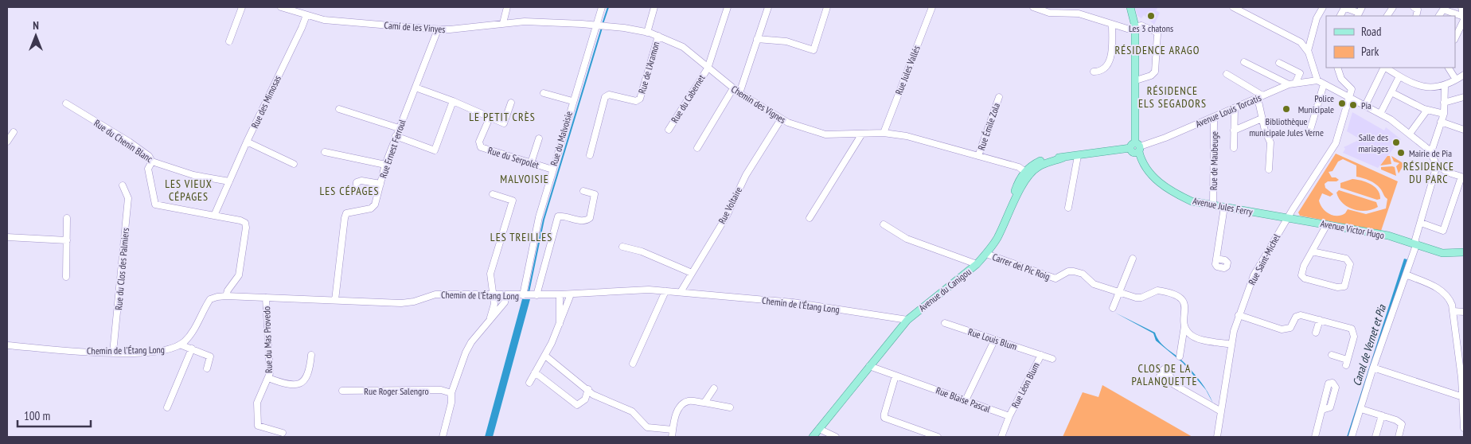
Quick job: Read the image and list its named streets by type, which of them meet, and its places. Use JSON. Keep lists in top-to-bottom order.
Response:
{
  "streets": {
    "main road": ["Avenue Jules Ferry", "Avenue Victor Hugo", "Avenue du Canigou"],
    "street": [
      "Camí de les Vinyes",
      "Rue de l'Aramon",
      "Rue Jules Vallés",
      "Rue du Cabernet",
      "Rue des Mimosas",
      "Chemin des Vignes",
      "Avenue Louis Torcatis",
      "Rue Émile Zola",
      "Rue du Malvoisie",
      "Rue du Chenin Blanc",
      "Rue Ernest Ferroul",
      "Rue du Serpolet",
      "Rue de Maubeuge",
      "Rue Voltaire",
      "Rue Saint-Michel",
      "Carrer del Pic Roig",
      "Rue du Clos des Palmiers",
      "Chemin de l'Étang Long",
      "Rue Louis Blum",
      "Rue du Mas Provedo",
      "Rue Léon Blum",
      "Rue Roger Salengro",
      "Rue Blaise Pascal"
    ]
  },
  "crossings": [
    ["Camí de les Vinyes", "Rue des Mimosas"],
    ["Camí de les Vinyes", "Chemin des Vignes"],
    ["Camí de les Vinyes", "Rue du Malvoisie"],
    ["Camí de les Vinyes", "Rue Ernest Ferroul"],
    ["Rue de l'Aramon", "Chemin des Vignes"],
    ["Rue Jules Vallés", "Chemin des Vignes"],
    ["Rue du Cabernet", "Chemin des Vignes"],
    ["Rue des Mimosas", "Rue du Chenin Blanc"],
    ["Chemin des Vignes", "Rue Émile Zola"],
    ["Chemin des Vignes", "Rue du Malvoisie"],
    ["Chemin des Vignes", "Rue Voltaire"],
    ["Chemin des Vignes", "Avenue du Canigou"],
    ["Avenue Louis Torcatis", "Rue de Maubeuge"],
    ["Avenue Louis Torcatis", "Avenue Jules Ferry"],
    ["Rue du Malvoisie", "Rue du Serpolet"],
    ["Rue du Malvoisie", "Chemin de l'Étang Long"],
    ["Rue Ernest Ferroul", "Chemin de l'Étang Long"],
    ["Rue de Maubeuge", "Avenue Jules Ferry"],
    ["Rue Voltaire", "Chemin de l'Étang Long"],
    ["Avenue Jules Ferry", "Avenue Victor Hugo"],
    ["Avenue Jules Ferry", "Rue Saint-Michel"],
    ["Avenue Victor Hugo", "Rue Saint-Michel"],
    ["Carrer del Pic Roig", "Avenue du Canigou"],
    ["Rue du Clos des Palmiers", "Chemin de l'Étang Long"],
    ["Avenue du Canigou", "Chemin de l'Étang Long"],
    ["Avenue du Canigou", "Rue Blaise Pascal"],
    ["Chemin de l'Étang Long", "Rue du Mas Provedo"],
    ["Rue Louis Blum", "Rue Léon Blum"],
    ["Rue Léon Blum", "Rue Blaise Pascal"]
  ],
  "districts": [
    "RÉSIDENCE ARAGO",
    "RÉSIDENCE ELS SEGADORS",
    "LE PETIT CRÈS",
    "RÉSIDENCE DU PARC",
    "MALVOISIE",
    "LES VIEUX CÉPAGES",
    "LES CÉPAGES",
    "LES TREILLES",
    "CLOS DE LA PALANQUETTE"
  ],
  "water": ["Canal de Vernet et Pia"],
  "places": [
    "Les 3 chatons",
    "Police Municipale",
    "Pia",
    "Bibliothèque municipale Jules Verne",
    "Salle des mariages",
    "Mairie de Pia"
  ],
  "legend": ["Road", "Park"],
  "scale_bar": "100 m",
  "north": "top"
}
